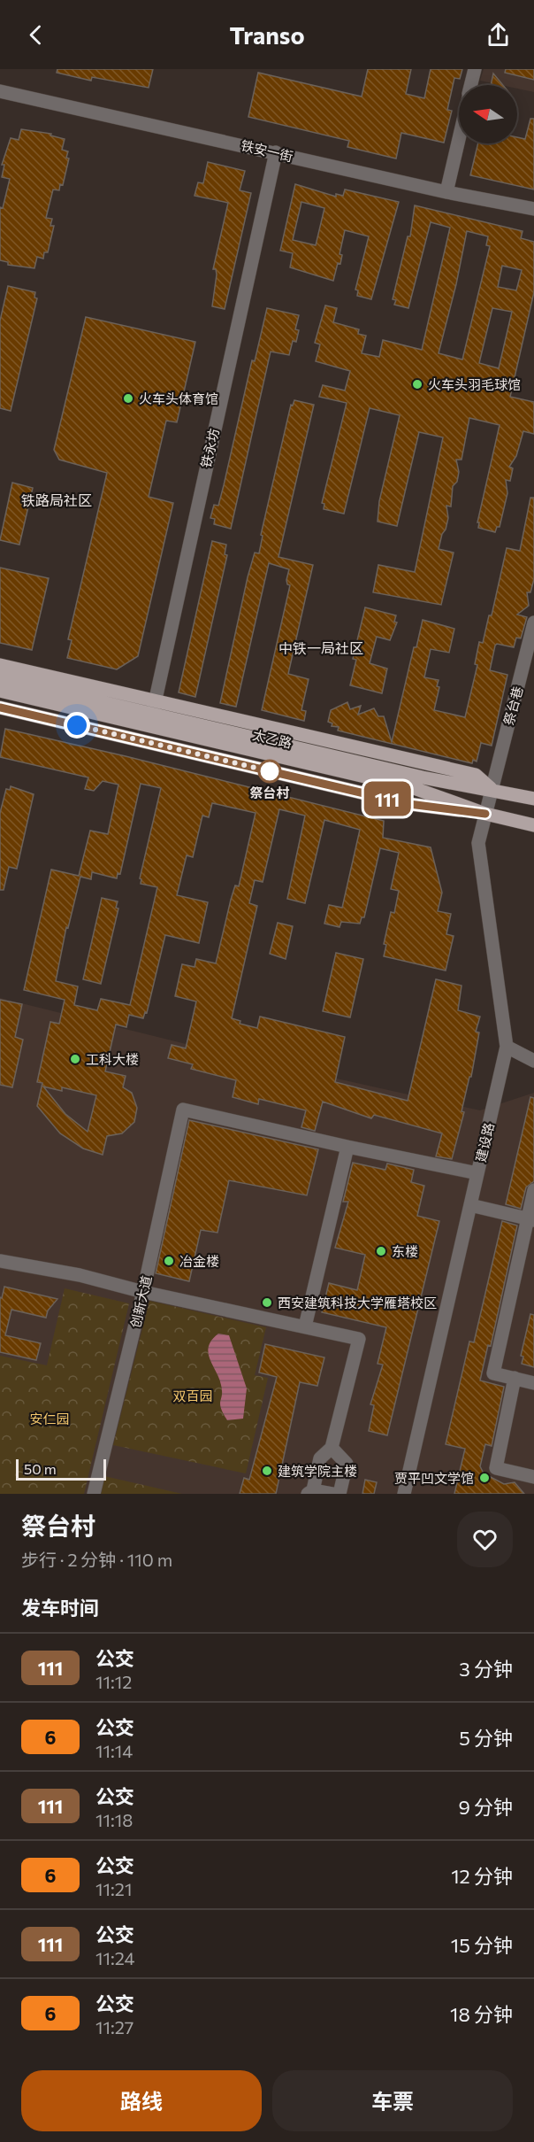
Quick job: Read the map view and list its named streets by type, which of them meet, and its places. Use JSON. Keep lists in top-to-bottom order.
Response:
{
  "streets": {
    "main road": ["太乙路"],
    "street": [
      "铁安一街",
      "铁永坊",
      "祭台巷",
      "建设路",
      "创新大道"
    ]
  },
  "crossings": [
    ["铁安一街", "铁永坊"],
    ["铁永坊", "太乙路"],
    ["祭台巷", "太乙路"],
    ["祭台巷", "建设路"],
    ["太乙路", "建设路"]
  ],
  "districts": ["铁路局社区", "中铁一局社区"],
  "parks": ["双百园", "安仁园"],
  "places": [
    "火车头羽毛球馆",
    "火车头体育馆",
    "祭台村",
    "工科大楼",
    "东楼",
    "冶金楼",
    "西安建筑科技大学雁塔校区",
    "建筑学院主楼",
    "贾平凹文学馆"
  ],
  "lines": ["bus line 111"],
  "scale_bar": "50 m",
  "north": "left",
  "page": {
    "header": "Transo",
    "on_map": "111",
    "scale": "50 m",
    "heading": [
      ["祭台村", "步行 · 2 分钟 · 110 m"],
      "发车时间"
    ],
    "list": [
      {
        "mark": "111",
        "name": "公交",
        "note": "11:12",
        "value": "3 分钟"
      },
      {
        "mark": "6",
        "name": "公交",
        "note": "11:14",
        "value": "5 分钟"
      },
      {
        "mark": "111",
        "name": "公交",
        "note": "11:18",
        "value": "9 分钟"
      },
      {
        "mark": "6",
        "name": "公交",
        "note": "11:21",
        "value": "12 分钟"
      },
      {
        "mark": "111",
        "name": "公交",
        "note": "11:24",
        "value": "15 分钟"
      },
      {
        "mark": "6",
        "name": "公交",
        "note": "11:27",
        "value": "18 分钟"
      }
    ],
    "buttons": ["路线", "车票"]
  }
}
